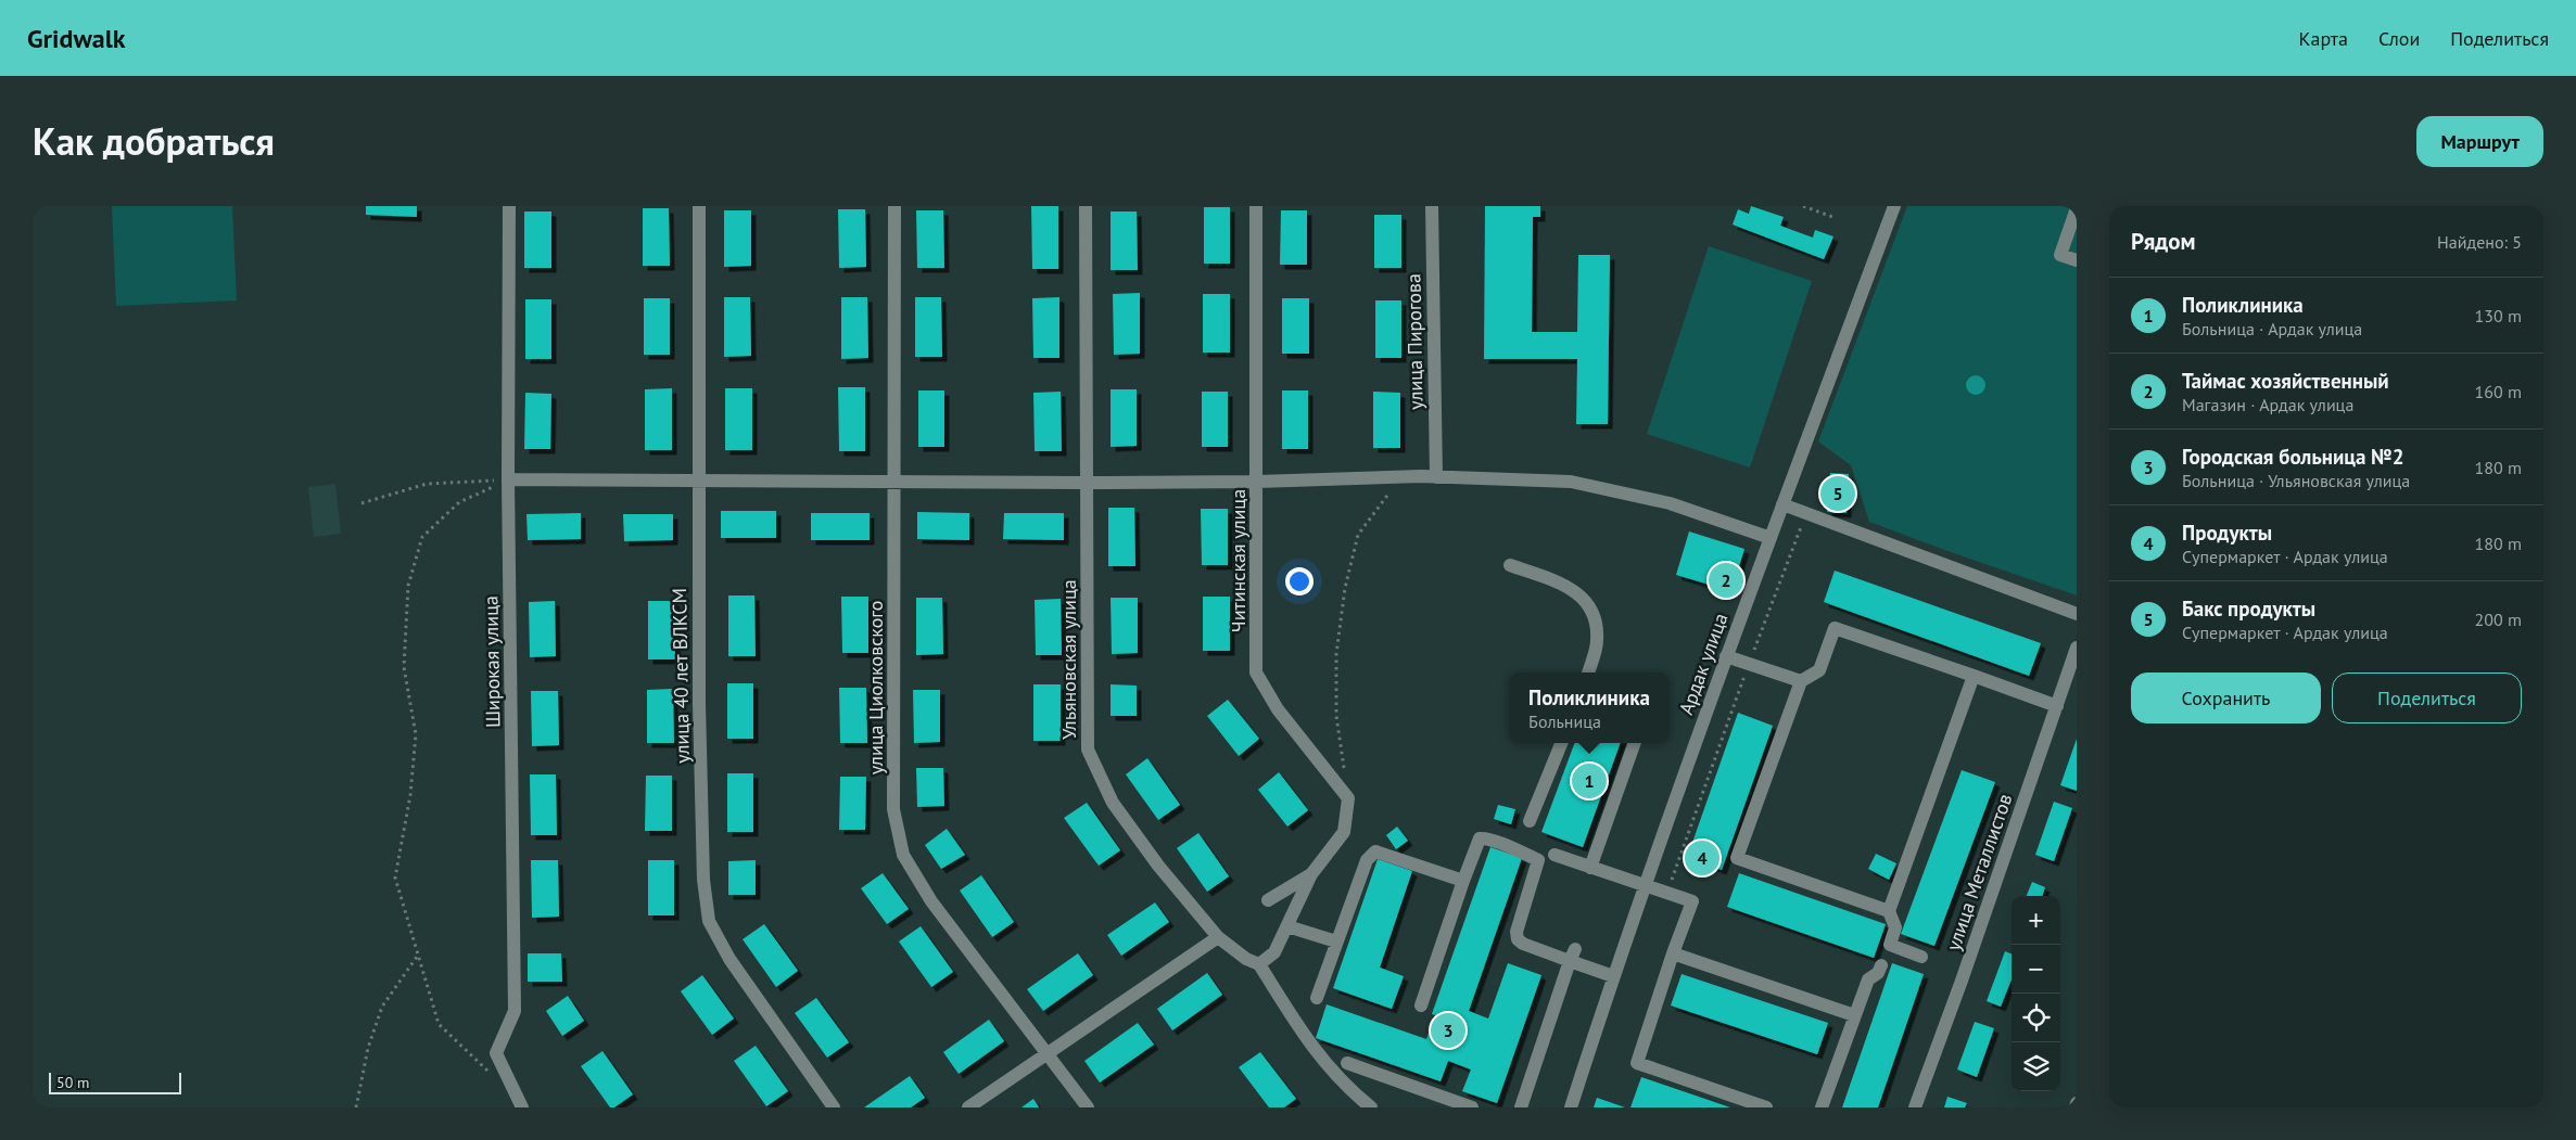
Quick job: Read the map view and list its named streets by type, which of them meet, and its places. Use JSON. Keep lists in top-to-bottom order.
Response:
{
  "streets": {
    "street": [
      "улица Пирогова",
      "Читинская улица",
      "Ульяновская улица",
      "Широкая улица",
      "Ардак улица",
      "улица 40 лет ВЛКСМ",
      "улица Циолковского",
      "улица Металлистов"
    ]
  },
  "scale_bar": "50 m",
  "page": {
    "header": "Gridwalk",
    "nav": ["Карта", "Слои", "Поделиться"],
    "title": "Как добраться",
    "buttons": [
      "Маршрут",
      ["Сохранить", "Поделиться"]
    ],
    "heading": ["Рядом", "Найдено: 5"],
    "list": [
      {
        "mark": "1",
        "name": "Поликлиника",
        "note": "Больница · Ардак улица",
        "value": "130 m"
      },
      {
        "mark": "2",
        "name": "Таймас хозяйственный",
        "note": "Магазин · Ардак улица",
        "value": "160 m"
      },
      {
        "mark": "3",
        "name": "Городская больница №2",
        "note": "Больница · Ульяновская улица",
        "value": "180 m"
      },
      {
        "mark": "4",
        "name": "Продукты",
        "note": "Супермаркет · Ардак улица",
        "value": "180 m"
      },
      {
        "mark": "5",
        "name": "Бакс продукты",
        "note": "Супермаркет · Ардак улица",
        "value": "200 m"
      }
    ],
    "pins": [
      "5",
      "2",
      "1",
      "4",
      "3"
    ],
    "popup": ["Поликлиника", "Больница"],
    "map_buttons": ["+", "−"],
    "scale": "50 m"
  }
}
